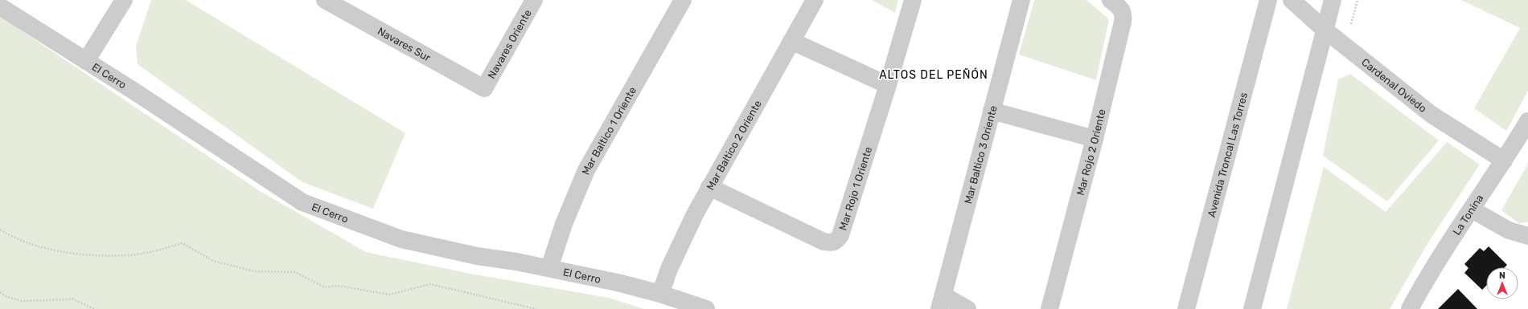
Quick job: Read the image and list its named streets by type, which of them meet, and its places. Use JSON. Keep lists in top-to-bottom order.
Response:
{
  "streets": {
    "street": [
      "Navares Sur",
      "Navares Oriente",
      "El Cerro",
      "Cardenal Oviedo",
      "Mar Baltico 1 Oriente",
      "Mar Baltico 2 Oriente",
      "Mar Rojo 2 Oriente",
      "Mar Baltico 3 Oriente",
      "Avenida Troncal Las Torres",
      "Mar Rojo 1 Oriente",
      "La Tonina"
    ]
  },
  "crossings": [
    ["Navares Sur", "Navares Oriente"],
    ["El Cerro", "Mar Baltico 1 Oriente"],
    ["El Cerro", "Mar Baltico 2 Oriente"],
    ["Cardenal Oviedo", "La Tonina"],
    ["Mar Baltico 2 Oriente", "Mar Rojo 1 Oriente"]
  ],
  "districts": ["ALTOS DEL PEÑÓN"],
  "north": "top"
}
